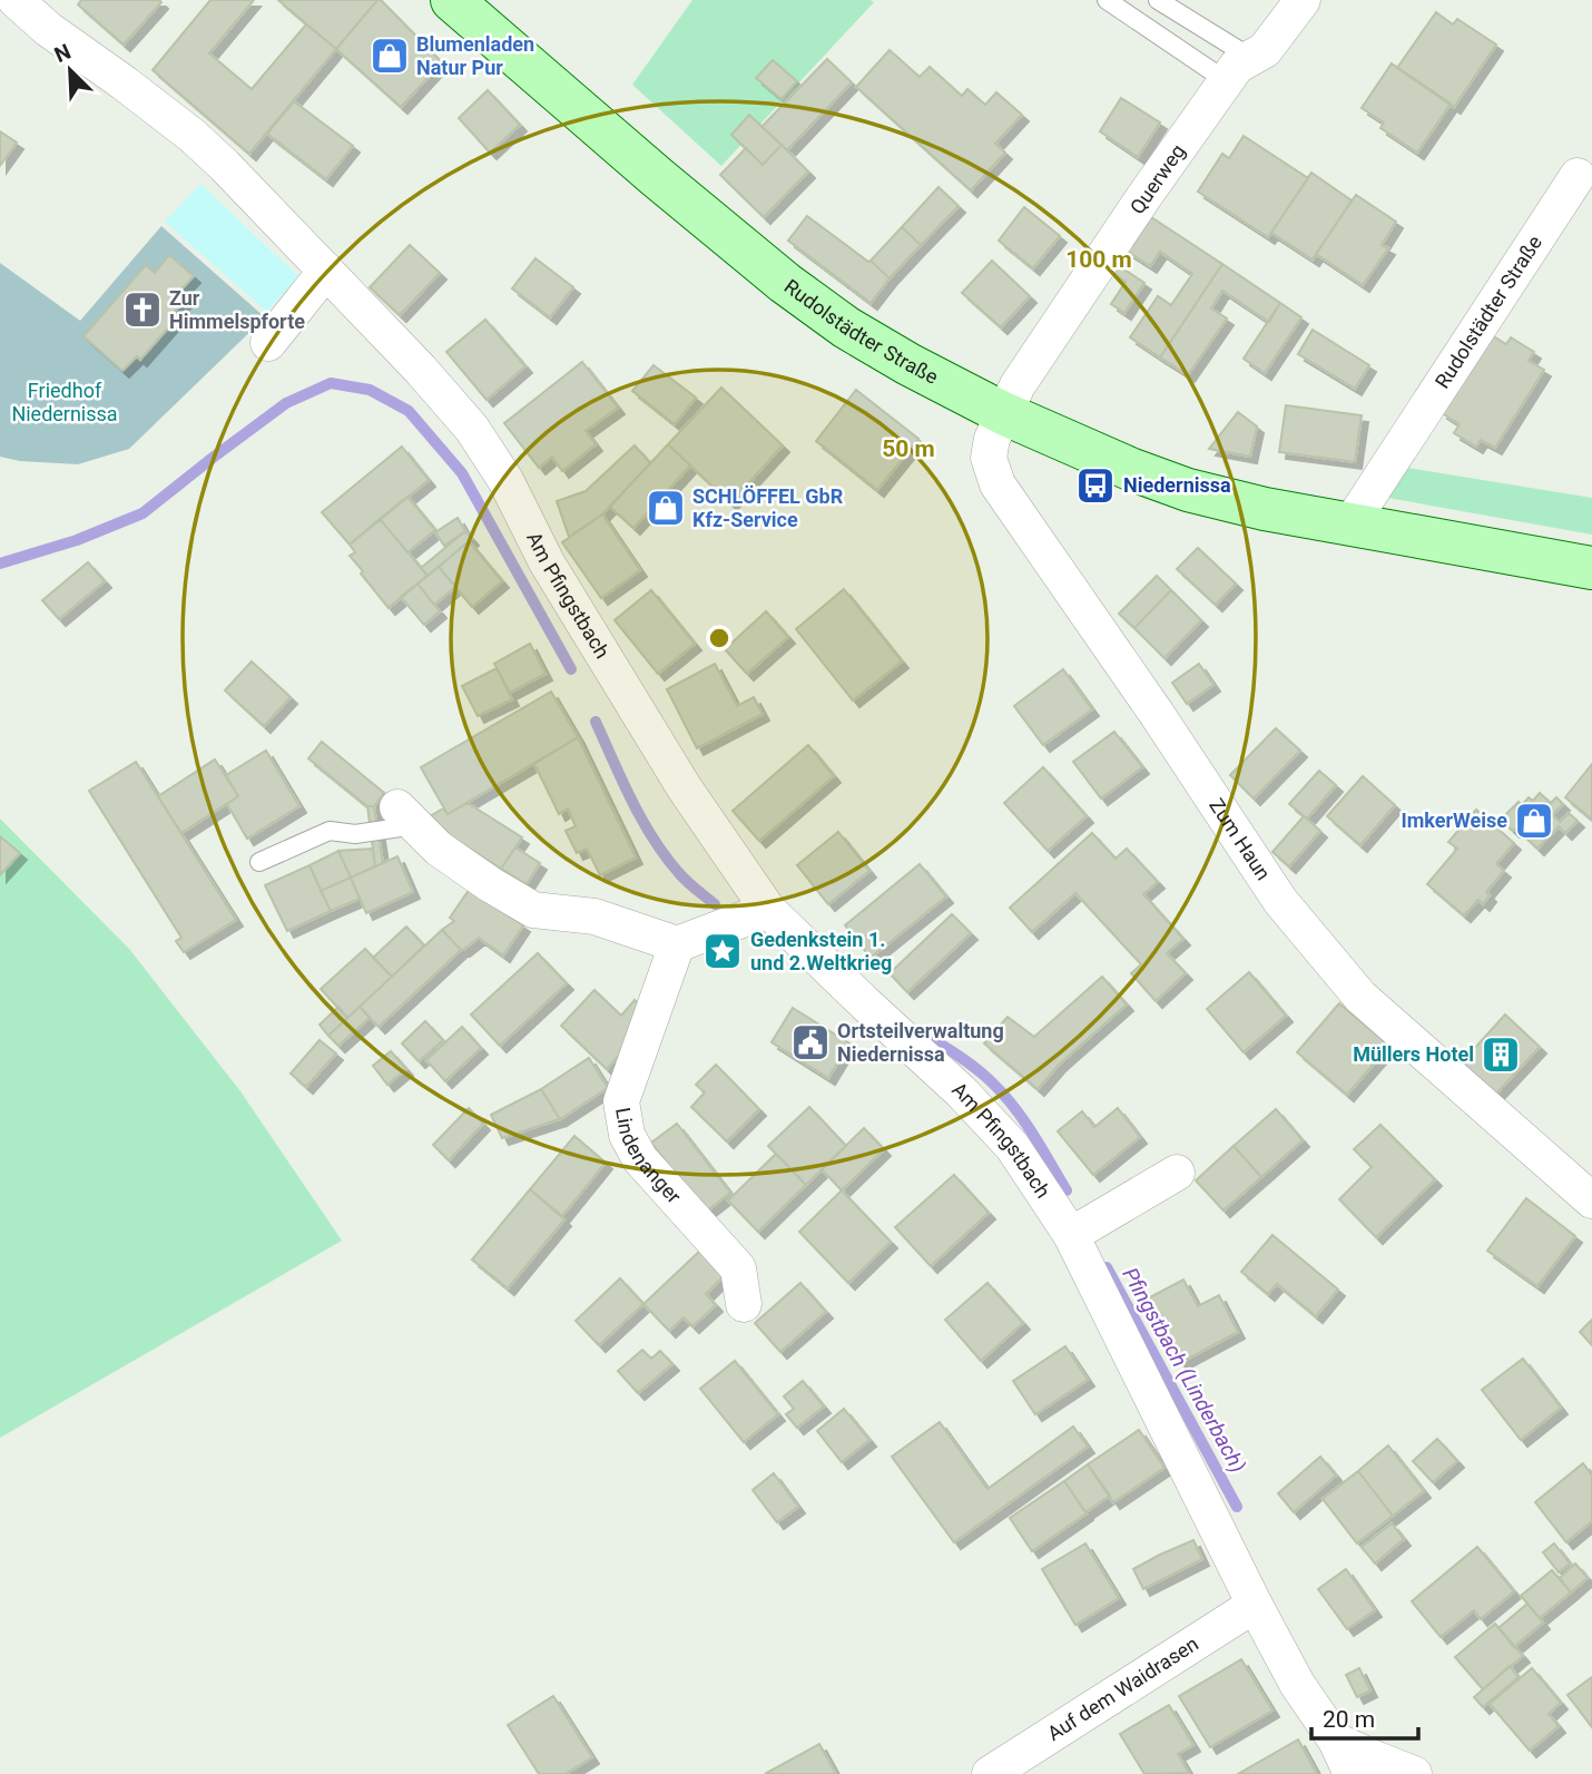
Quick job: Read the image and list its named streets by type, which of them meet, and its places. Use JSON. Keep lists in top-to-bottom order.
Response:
{
  "streets": {
    "street": [
      "Querweg",
      "Rudolstädter Straße",
      "Am Pfingstbach",
      "Zum Haun",
      "Lindenanger",
      "Auf dem Waidrasen"
    ]
  },
  "crossings": [
    ["Querweg", "Rudolstädter Straße"],
    ["Querweg", "Zum Haun"],
    ["Rudolstädter Straße", "Zum Haun"],
    ["Am Pfingstbach", "Auf dem Waidrasen"]
  ],
  "water": ["Pfingstbach (Linderbach)"],
  "parks": ["Friedhof Niedernissa"],
  "places": {
    "shop": ["Blumenladen Natur Pur", "SCHLÖFFEL GbR Kfz-Service", "ImkerWeise"],
    "church": ["Zur Himmelspforte"],
    "bus stop": ["Niedernissa"],
    "place": ["Gedenkstein 1. und 2.Weltkrieg"],
    "public building": ["Ortsteilverwaltung Niedernissa"],
    "building": ["Müllers Hotel"]
  },
  "scale_bar": "20 m",
  "north": "top left",
  "rings": ["100 m", "50 m"]
}
